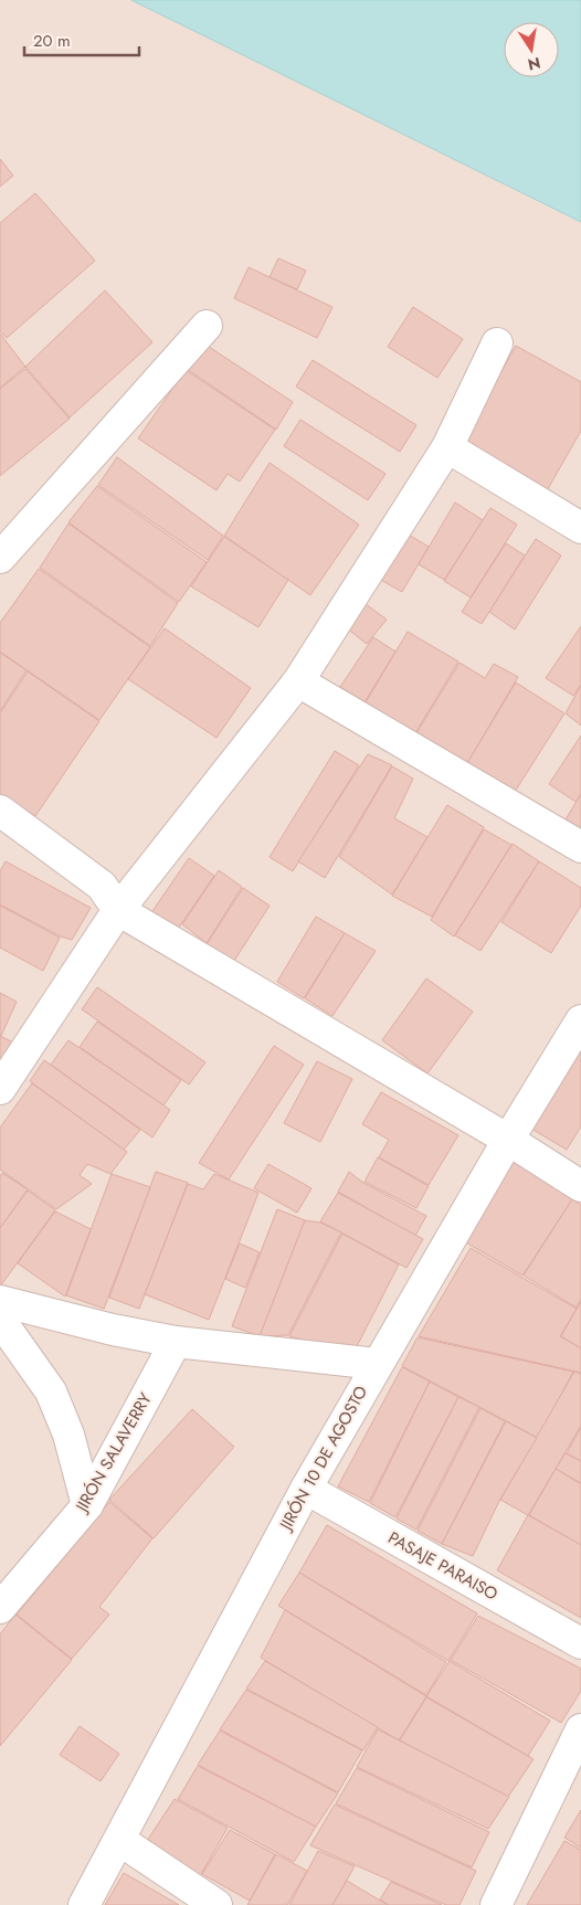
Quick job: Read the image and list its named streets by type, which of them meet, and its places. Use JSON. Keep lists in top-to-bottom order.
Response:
{
  "streets": {
    "street": ["JIRÓN SALAVERRY", "JIRÓN 10 DE AGOSTO", "PASAJE PARAISO"]
  },
  "crossings": [
    ["JIRÓN 10 DE AGOSTO", "PASAJE PARAISO"]
  ],
  "scale_bar": "20 m",
  "north": "bottom"
}
